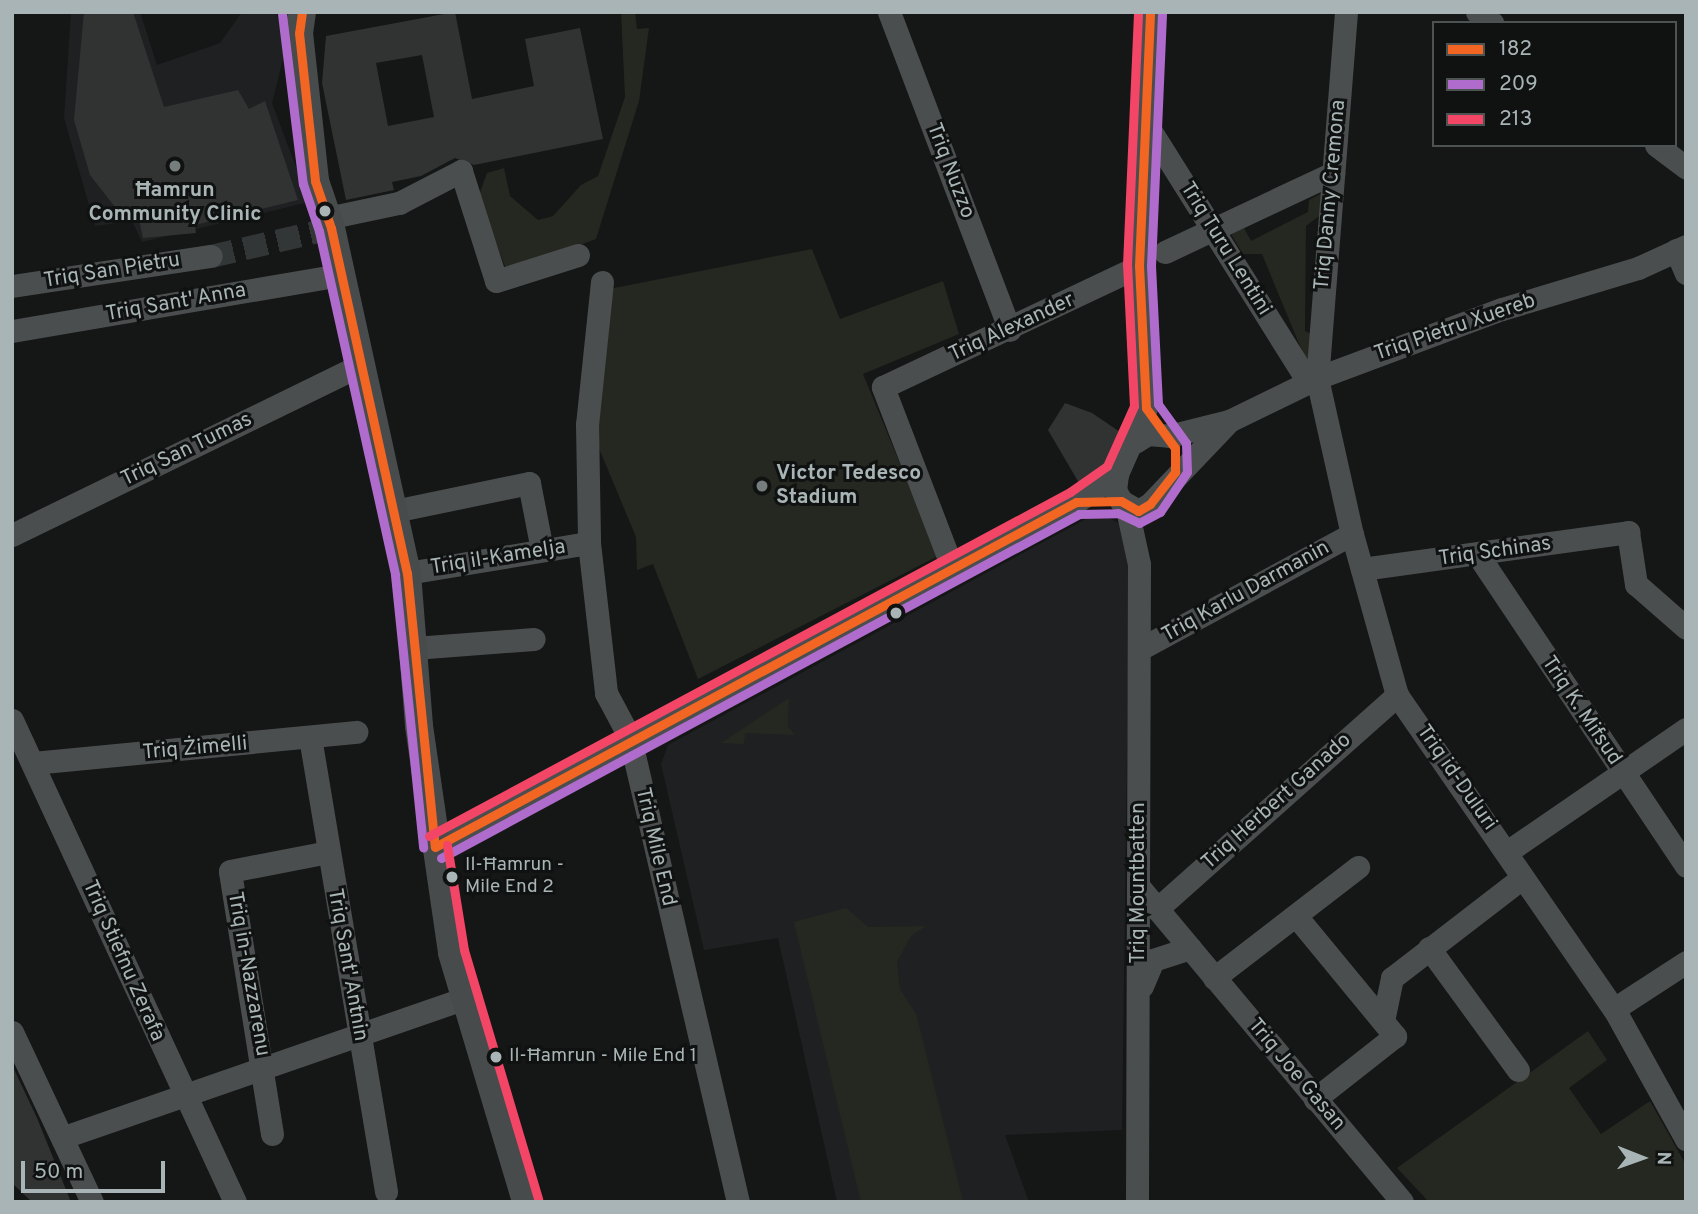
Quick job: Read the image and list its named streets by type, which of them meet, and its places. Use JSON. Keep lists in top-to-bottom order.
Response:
{
  "streets": {
    "street": [
      "Triq Nuzzo",
      "Triq Danny Cremona",
      "Triq Turu Lentini",
      "Triq San Pietru",
      "Triq Sant' Anna",
      "Triq Alexander",
      "Triq Pietru Xuereb",
      "Triq San Tumas",
      "Triq Schinas",
      "Triq il-Kamelja",
      "Triq Karlu Darmanin",
      "Triq K. Mifsud",
      "Triq Żimelli",
      "Triq id-Duluri",
      "Triq Herbert Ganado",
      "Triq Mile End",
      "Triq Mountbatten",
      "Triq Stiefnu Zerafa",
      "Triq Sant' Antnin",
      "Triq in-Nazzarenu",
      "Triq Joe Gasan"
    ]
  },
  "crossings": [
    ["Triq Nuzzo", "Triq Alexander"],
    ["Triq Danny Cremona", "Triq Turu Lentini"],
    ["Triq Danny Cremona", "Triq Pietru Xuereb"],
    ["Triq Danny Cremona", "Triq id-Duluri"],
    ["Triq Turu Lentini", "Triq Pietru Xuereb"],
    ["Triq Turu Lentini", "Triq id-Duluri"],
    ["Triq Pietru Xuereb", "Triq id-Duluri"],
    ["Triq Pietru Xuereb", "Triq Mountbatten"],
    ["Triq Schinas", "Triq K. Mifsud"],
    ["Triq Schinas", "Triq id-Duluri"],
    ["Triq il-Kamelja", "Triq Mile End"],
    ["Triq Karlu Darmanin", "Triq id-Duluri"],
    ["Triq Karlu Darmanin", "Triq Mountbatten"],
    ["Triq Żimelli", "Triq Stiefnu Zerafa"],
    ["Triq Żimelli", "Triq Sant' Antnin"],
    ["Triq id-Duluri", "Triq Herbert Ganado"],
    ["Triq Herbert Ganado", "Triq Joe Gasan"],
    ["Triq Mountbatten", "Triq Joe Gasan"],
    ["Triq Sant' Antnin", "Triq in-Nazzarenu"]
  ],
  "places": [
    "Ħamrun Community Clinic",
    "Victor Tedesco Stadium",
    "Il-Ħamrun - Mile End 2",
    "Il-Ħamrun - Mile End 1"
  ],
  "lines": ["transit line 182", "transit line 213", "transit line 209"],
  "legend": ["182", "209", "213"],
  "scale_bar": "50 m",
  "north": "right"
}
